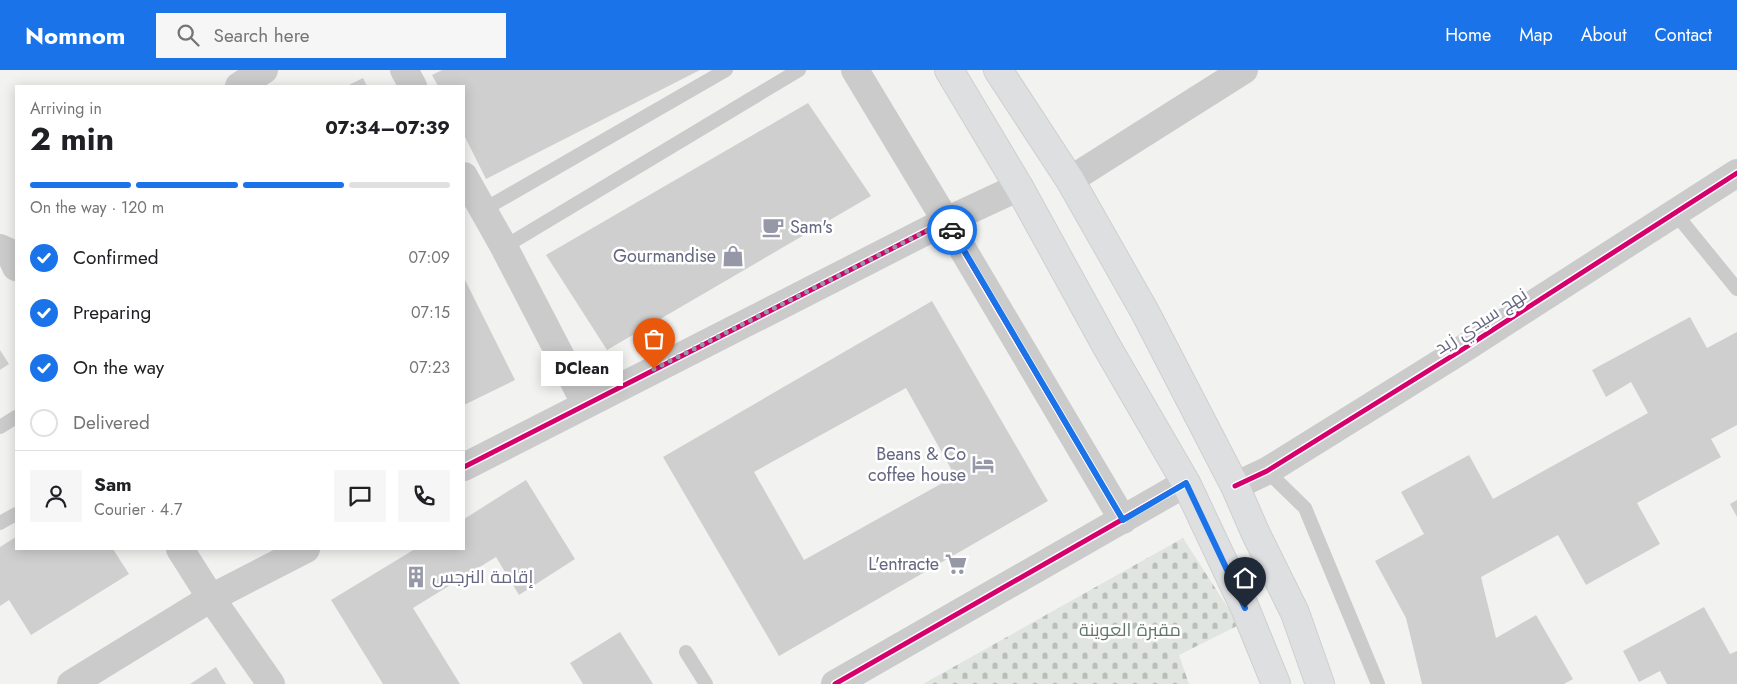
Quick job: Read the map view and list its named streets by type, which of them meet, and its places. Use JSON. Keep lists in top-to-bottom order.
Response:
{
  "streets": {
    "street": ["نهج سيدي زيد"]
  },
  "parks": ["مقبرة العوينة"],
  "places": {
    "cafe": ["Sam's"],
    "shop": ["Gourmandise"],
    "other": ["DClean"],
    "hotel": ["Beans & Co coffee house"],
    "supermarket": ["L'entracte"],
    "building": ["إقامة النرجس"]
  },
  "page": {
    "header": "Nomnom",
    "search": "Search here",
    "nav": [
      "Home",
      "Map",
      "About",
      "Contact"
    ],
    "heading": ["2 min", "Arriving in", "07:34–07:39"],
    "panel": ["Sam", "Courier · 4.7"],
    "bar": "On the way · 120 m",
    "list": [
      ["Confirmed", "07:09"],
      ["Preparing", "07:15"],
      ["On the way", "07:23"],
      "Delivered"
    ],
    "bubble": "DClean"
  }
}
